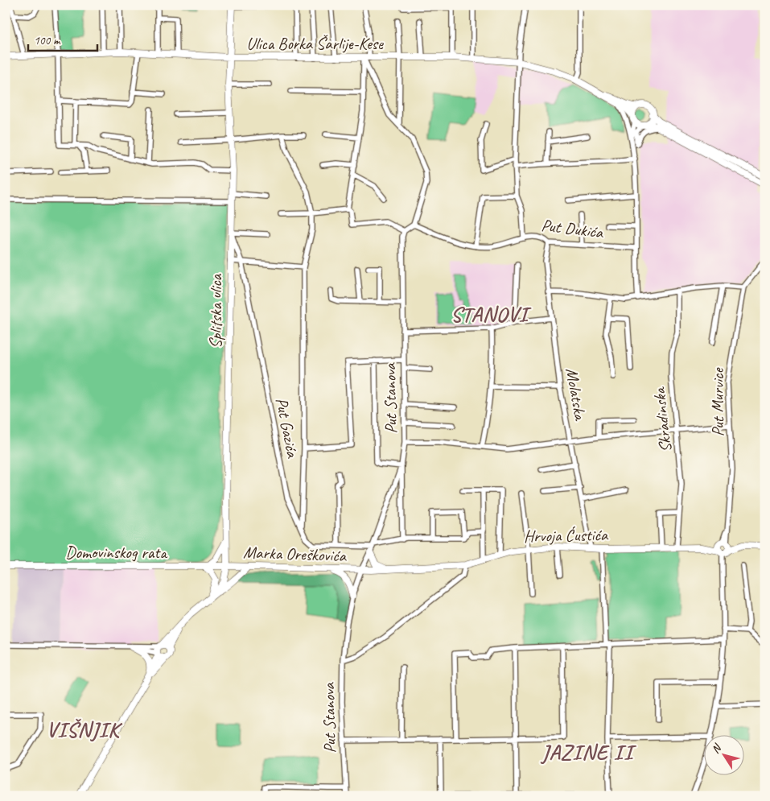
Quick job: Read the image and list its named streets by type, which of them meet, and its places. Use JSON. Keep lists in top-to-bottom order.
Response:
{
  "streets": {
    "street": [
      "Ulica Borka Šarlije-Kese",
      "Put Dukića",
      "Splitska ulica",
      "Molatska",
      "Put Stanova",
      "Put Murvice",
      "Skradinska",
      "Put Gazića",
      "Hrvoja Ćustića",
      "Domovinskog rata",
      "Marka Oreškovića"
    ]
  },
  "crossings": [
    ["Ulica Borka Šarlije-Kese", "Splitska ulica"],
    ["Put Dukića", "Molatska"],
    ["Splitska ulica", "Put Gazića"],
    ["Splitska ulica", "Domovinskog rata"],
    ["Splitska ulica", "Marka Oreškovića"],
    ["Molatska", "Hrvoja Ćustića"],
    ["Put Stanova", "Put Gazića"],
    ["Put Stanova", "Marka Oreškovića"],
    ["Put Murvice", "Hrvoja Ćustića"],
    ["Skradinska", "Hrvoja Ćustića"],
    ["Domovinskog rata", "Marka Oreškovića"]
  ],
  "districts": ["STANOVI", "VIŠNJIK", "JAZINE II"],
  "scale_bar": "100 m",
  "north": "top left"
}
